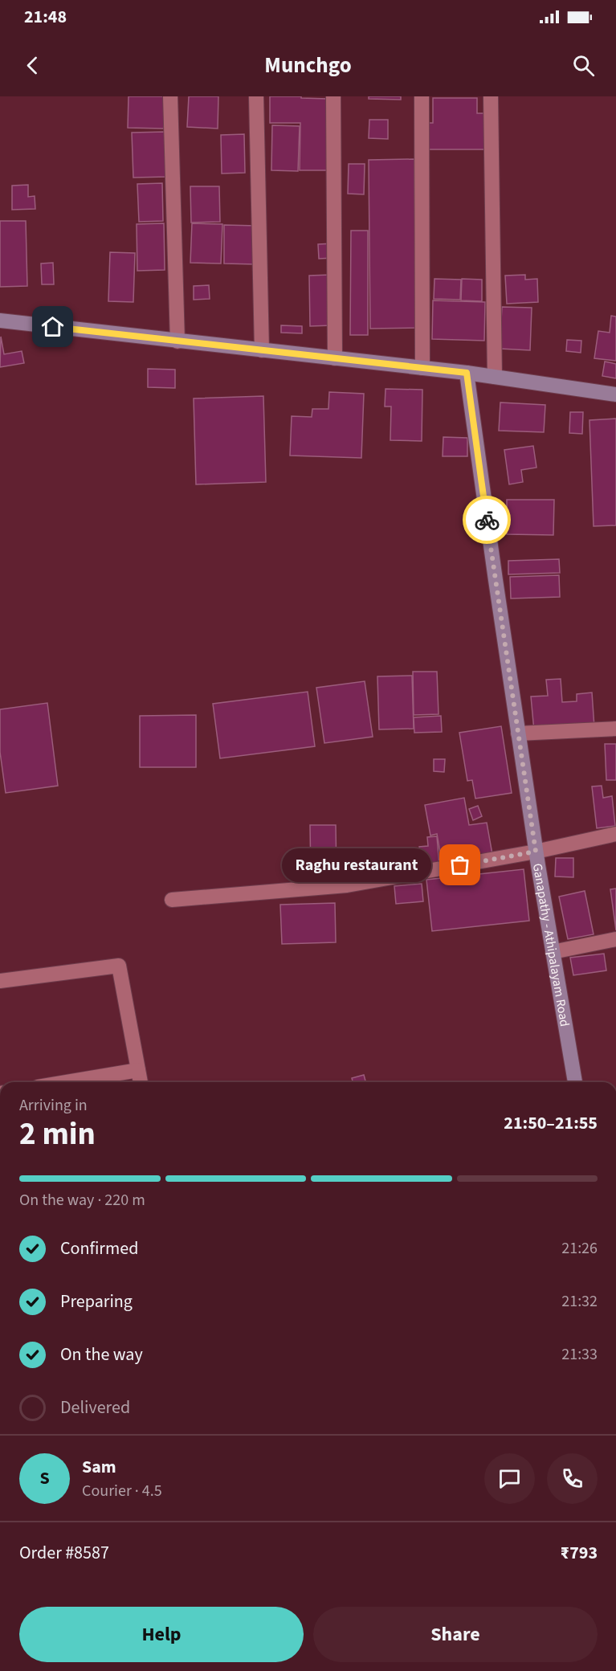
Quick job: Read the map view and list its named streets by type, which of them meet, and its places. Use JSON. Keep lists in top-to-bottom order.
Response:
{
  "streets": {
    "main road": ["Ganapathy - Athipalayam Road"]
  },
  "places": ["Raghu restaurant"],
  "page": {
    "status": "21:48",
    "header": "Munchgo",
    "bubble": "Raghu restaurant",
    "heading": ["2 min", "Arriving in", "21:50–21:55"],
    "panel": [
      "Sam",
      "Courier · 4.5",
      "Order #8587",
      "₹793"
    ],
    "bar": "On the way · 220 m",
    "list": [
      ["Confirmed", "21:26"],
      ["Preparing", "21:32"],
      ["On the way", "21:33"],
      "Delivered"
    ],
    "round": "S",
    "buttons": ["Help", "Share"]
  }
}
